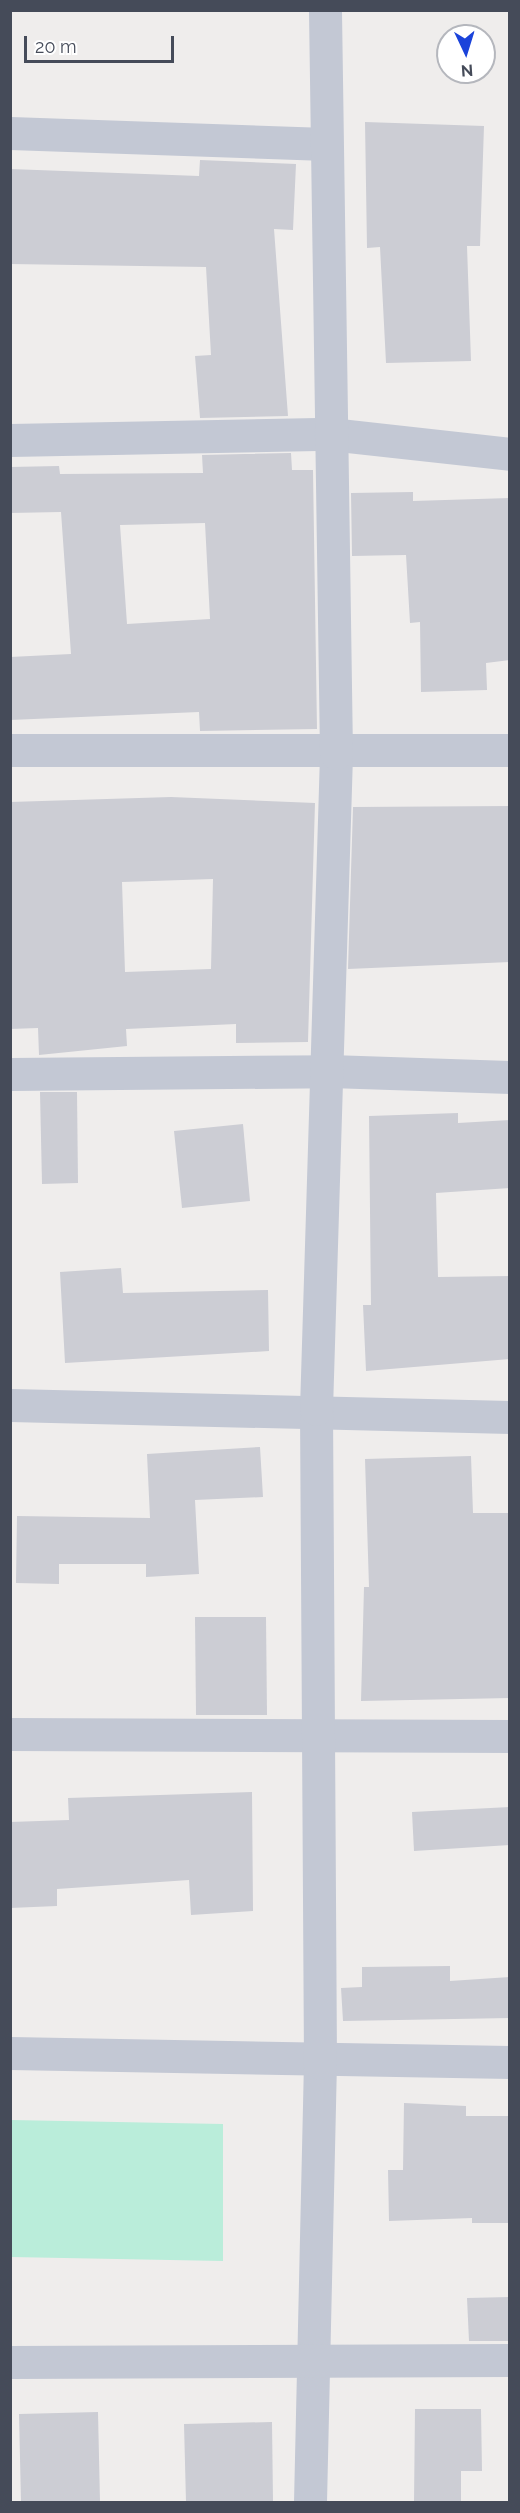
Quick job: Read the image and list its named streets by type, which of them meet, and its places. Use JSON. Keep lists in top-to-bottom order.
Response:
{
  "scale_bar": "20 m",
  "north": "bottom"
}
